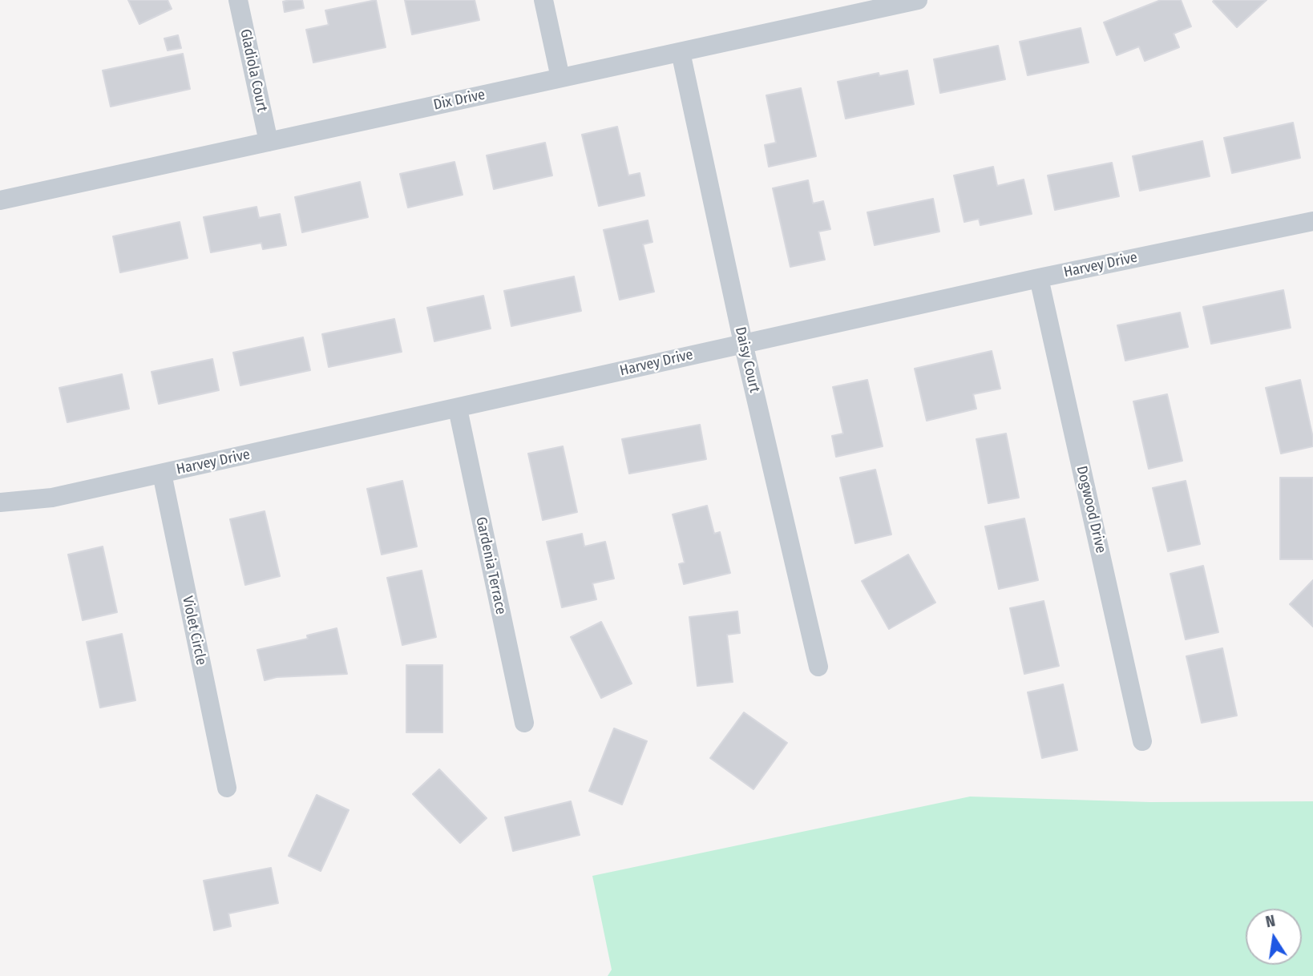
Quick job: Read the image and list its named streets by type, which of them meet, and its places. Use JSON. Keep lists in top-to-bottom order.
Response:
{
  "streets": {
    "street": [
      "Gladiola Court",
      "Dix Drive",
      "Harvey Drive",
      "Daisy Court",
      "Dogwood Drive",
      "Gardenia Terrace",
      "Violet Circle"
    ]
  },
  "crossings": [
    ["Gladiola Court", "Dix Drive"],
    ["Dix Drive", "Daisy Court"],
    ["Harvey Drive", "Daisy Court"],
    ["Harvey Drive", "Dogwood Drive"],
    ["Harvey Drive", "Gardenia Terrace"],
    ["Harvey Drive", "Violet Circle"]
  ],
  "north": "top"
}
